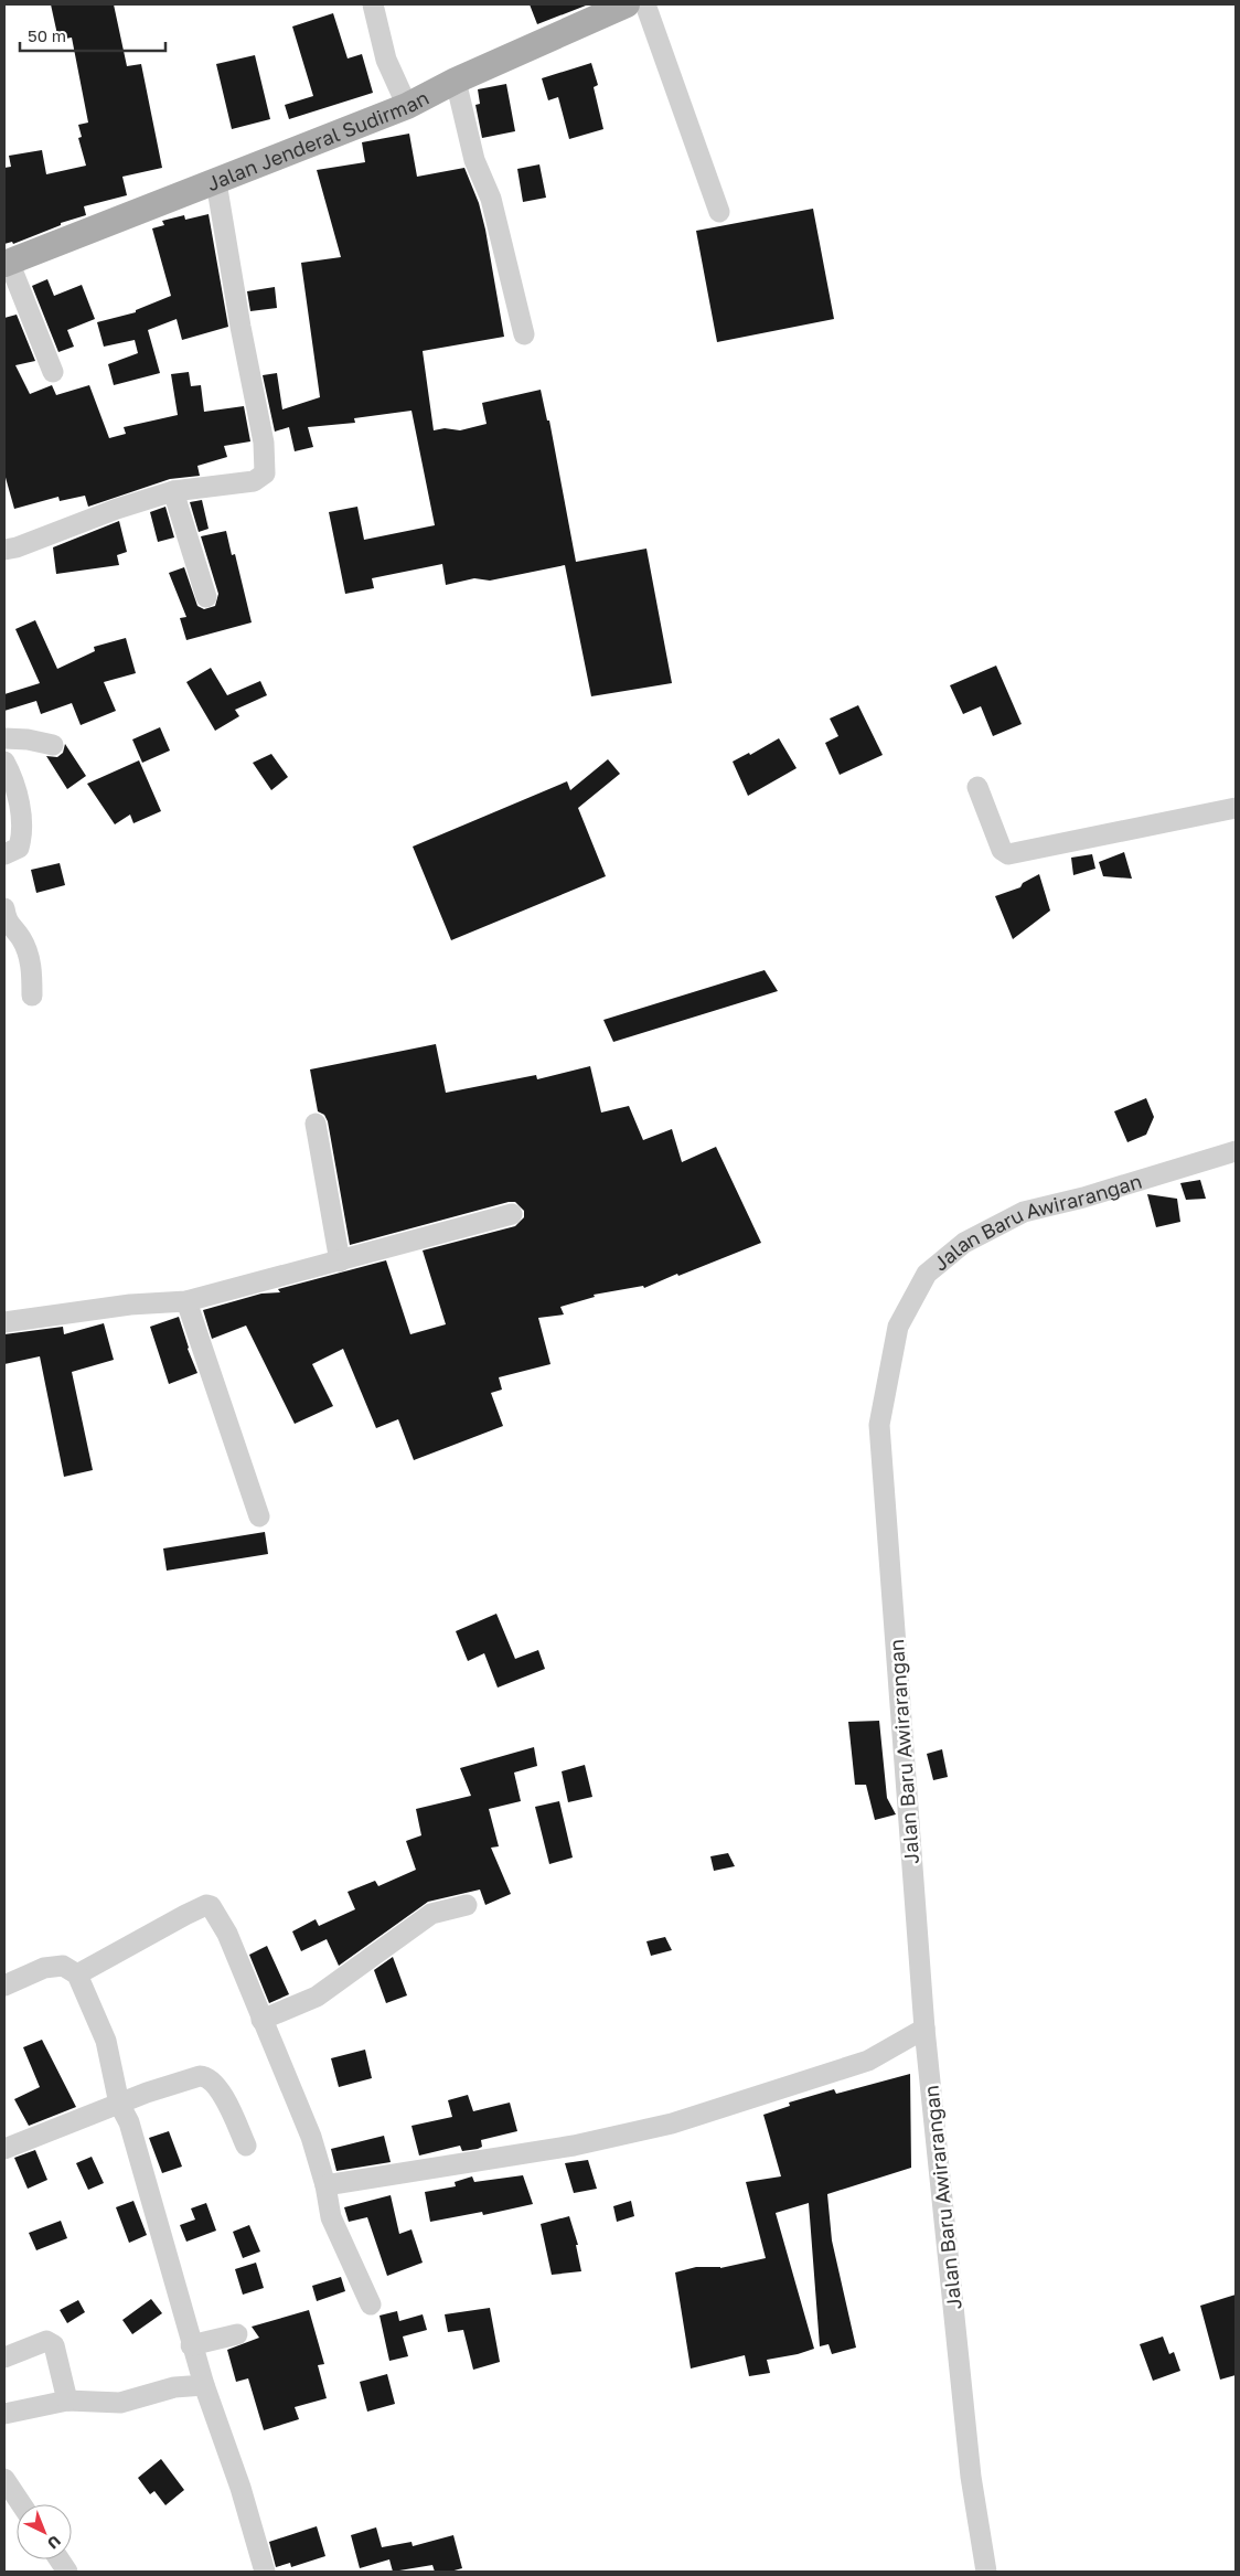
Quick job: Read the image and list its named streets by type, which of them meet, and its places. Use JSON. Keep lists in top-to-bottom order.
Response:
{
  "streets": {
    "main road": ["Jalan Jenderal Sudirman"],
    "street": ["Jalan Baru Awirarangan"]
  },
  "scale_bar": "50 m",
  "north": "bottom right"
}
